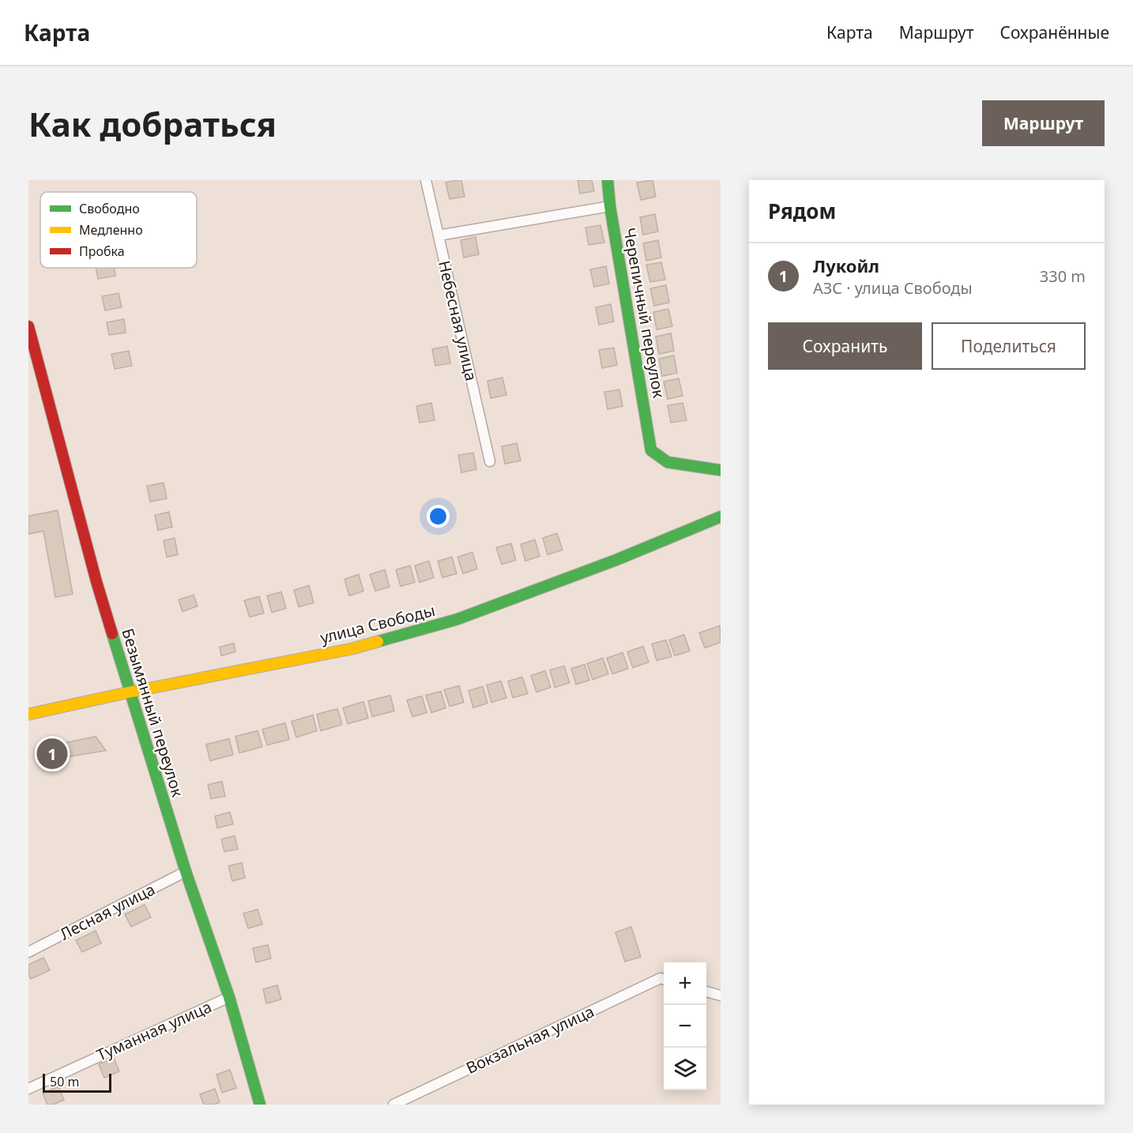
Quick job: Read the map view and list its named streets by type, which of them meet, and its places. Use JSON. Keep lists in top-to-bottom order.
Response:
{
  "streets": {
    "main road": ["Черепичный переулок", "улица Свободы", "Безымянный переулок"],
    "street": [
      "Небесная улица",
      "Лесная улица",
      "Туманная улица",
      "Вокзальная улица"
    ]
  },
  "crossings": [
    ["улица Свободы", "Безымянный переулок"],
    ["Безымянный переулок", "Лесная улица"],
    ["Безымянный переулок", "Туманная улица"]
  ],
  "legend": ["Свободно", "Медленно", "Пробка"],
  "scale_bar": "50 m",
  "page": {
    "header": "Карта",
    "nav": ["Карта", "Маршрут", "Сохранённые"],
    "buttons": [
      "Маршрут",
      ["Сохранить", "Поделиться"]
    ],
    "title": "Как добраться",
    "heading": "Рядом",
    "list": [
      {
        "mark": "1",
        "name": "Лукойл",
        "note": "АЗС · улица Свободы",
        "value": "330 m"
      }
    ],
    "pins": "1",
    "map_buttons": ["+", "−"],
    "scale": "50 m"
  }
}
